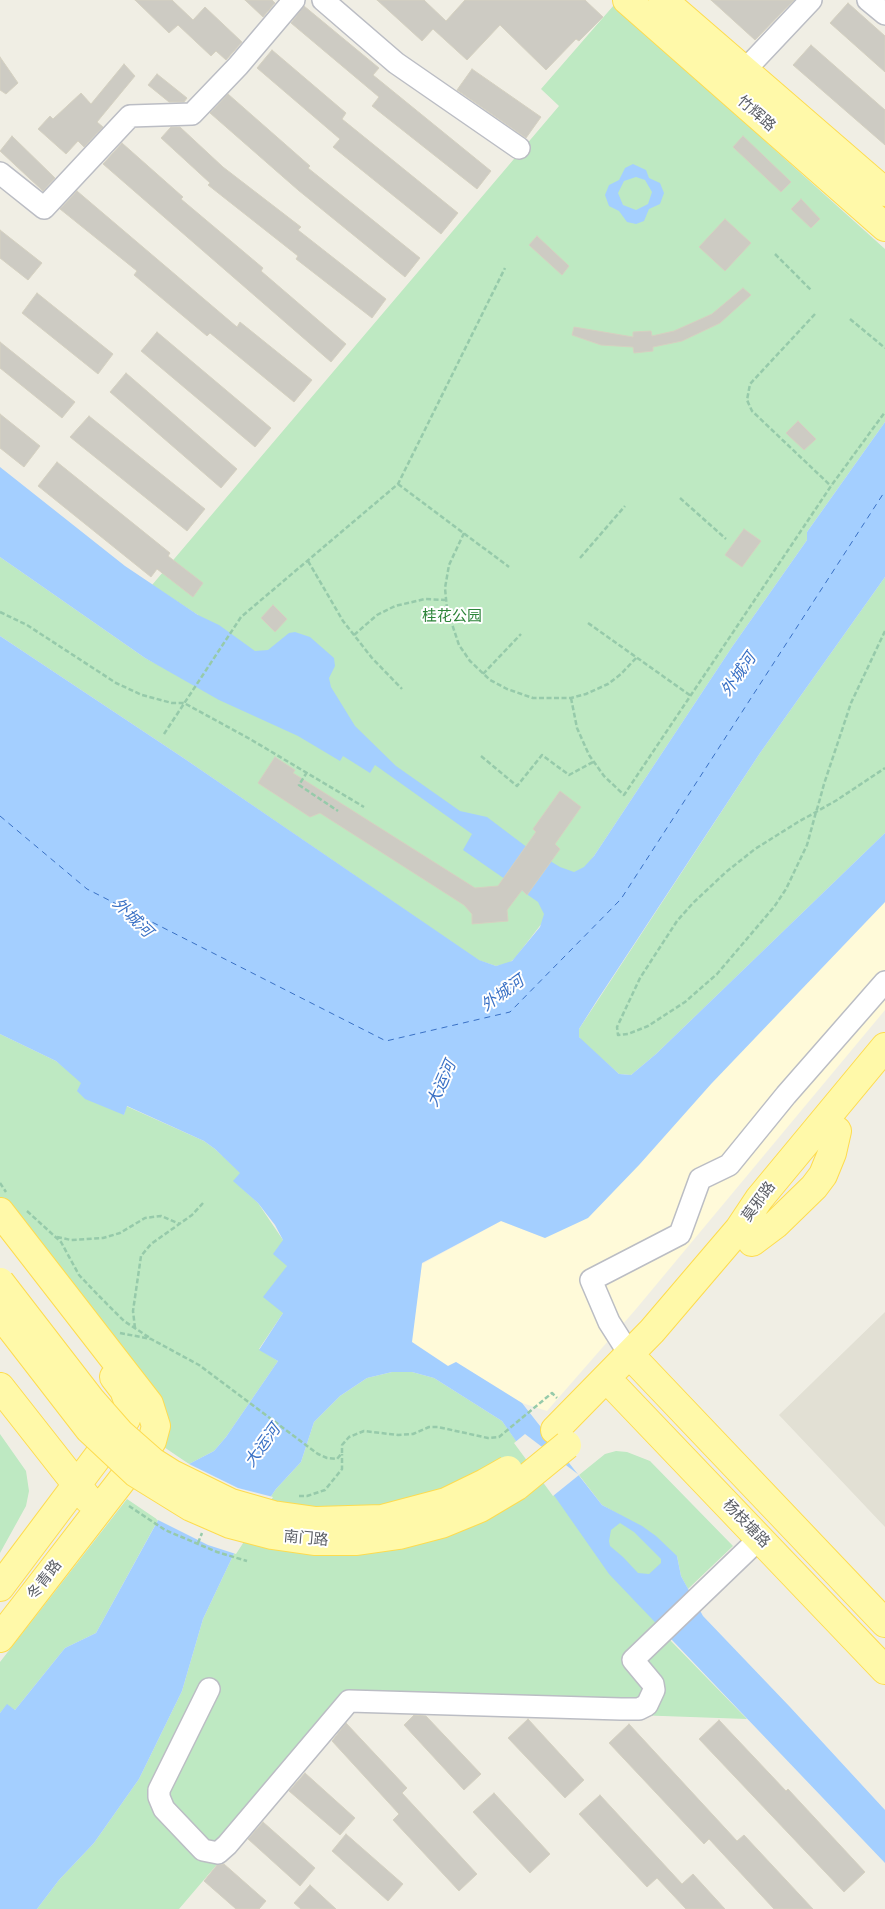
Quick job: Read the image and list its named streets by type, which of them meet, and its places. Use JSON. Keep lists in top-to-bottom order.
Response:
{
  "streets": {
    "main road": [
      "竹辉路",
      "莫邪路",
      "杨枝塘路",
      "南门路",
      "冬青路"
    ]
  },
  "crossings": [
    ["莫邪路", "南门路"],
    ["杨枝塘路", "南门路"]
  ],
  "water": ["外城河", "大运河"],
  "parks": ["桂花公园"]
}
